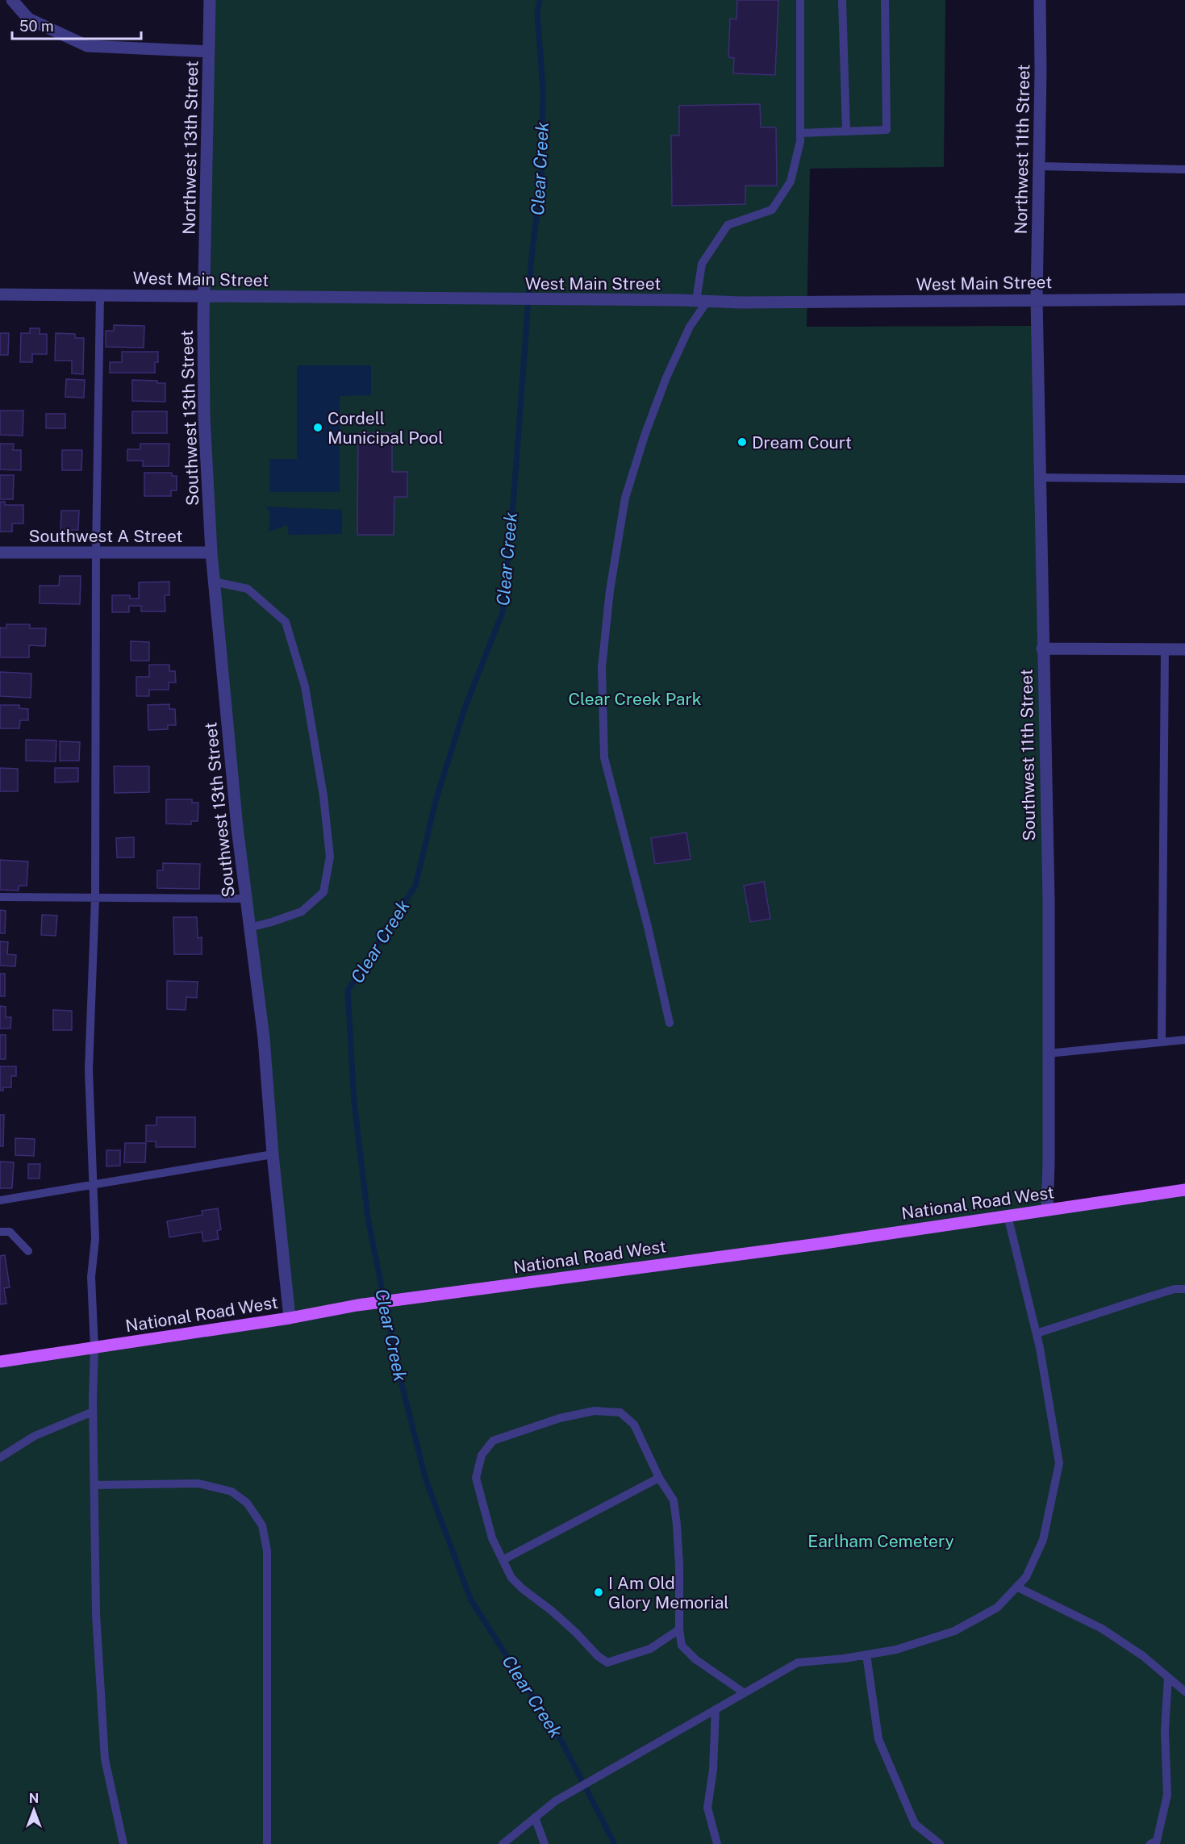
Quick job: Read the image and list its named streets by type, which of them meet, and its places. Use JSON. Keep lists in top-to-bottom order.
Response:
{
  "streets": {
    "main road": ["National Road West"],
    "street": [
      "Northwest 13th Street",
      "Northwest 11th Street",
      "West Main Street",
      "Southwest 13th Street",
      "Southwest A Street",
      "Southwest 11th Street"
    ]
  },
  "crossings": [
    ["Northwest 13th Street", "West Main Street"],
    ["Northwest 13th Street", "Southwest 13th Street"],
    ["Northwest 11th Street", "West Main Street"],
    ["Northwest 11th Street", "Southwest 11th Street"],
    ["West Main Street", "Southwest 13th Street"],
    ["West Main Street", "Southwest 11th Street"],
    ["Southwest 13th Street", "Southwest A Street"],
    ["Southwest 13th Street", "National Road West"],
    ["Southwest 11th Street", "National Road West"]
  ],
  "water": ["Clear Creek"],
  "parks": ["Clear Creek Park", "Earlham Cemetery"],
  "places": ["Cordell Municipal Pool", "Dream Court", "I Am Old Glory Memorial"],
  "scale_bar": "50 m",
  "north": "top"
}
